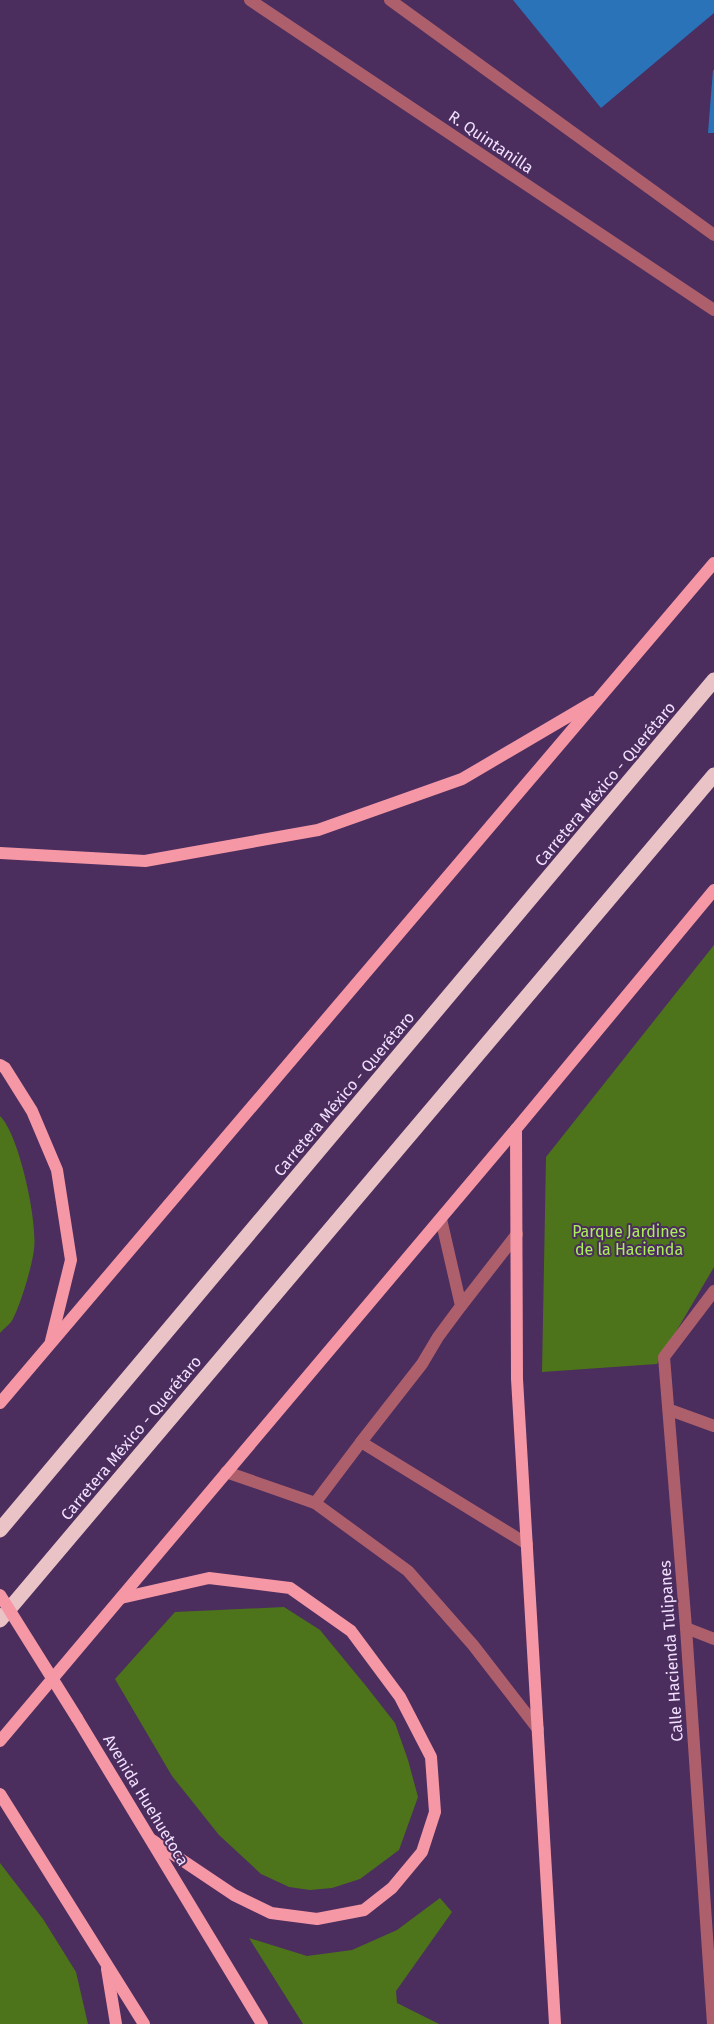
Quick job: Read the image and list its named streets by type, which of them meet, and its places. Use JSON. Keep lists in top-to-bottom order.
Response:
{
  "streets": {
    "highway": ["Carretera México - Querétaro"],
    "main road": ["Avenida Huehuetoca"],
    "street": ["R. Quintanilla", "Calle Hacienda Tulipanes"]
  },
  "parks": ["Parque Jardines de la Hacienda"]
}
